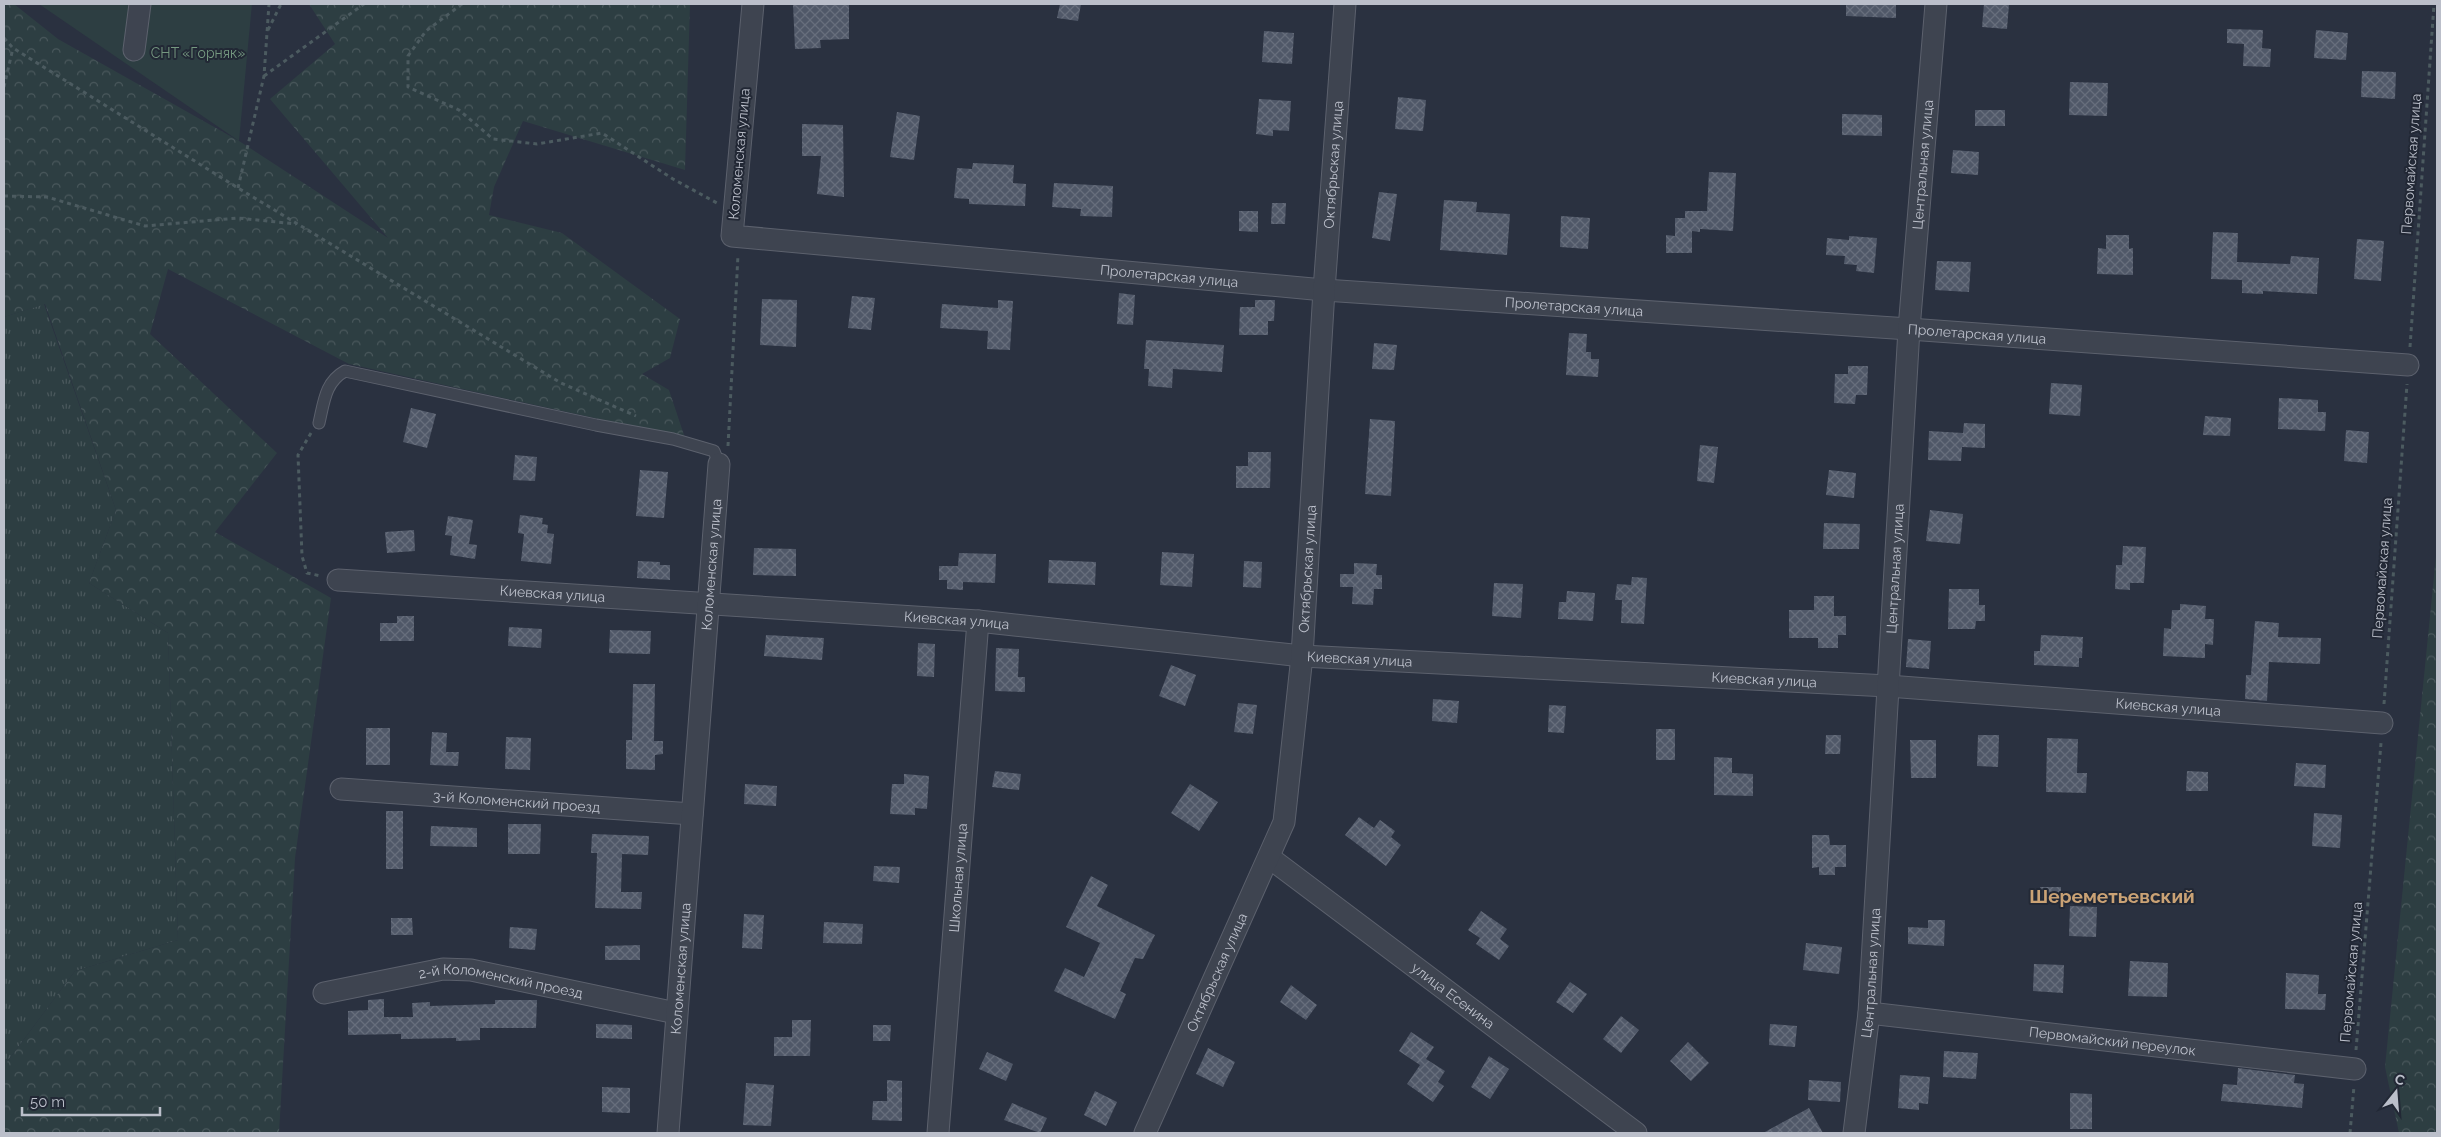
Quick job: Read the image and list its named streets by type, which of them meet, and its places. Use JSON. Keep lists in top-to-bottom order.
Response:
{
  "streets": {
    "street": [
      "Коломенская улица",
      "Октябрьская улица",
      "Центральная улица",
      "Пролетарская улица",
      "Киевская улица",
      "3-й Коломенский проезд",
      "Школьная улица",
      "2-й Коломенский проезд",
      "улица Есенина",
      "Первомайский переулок"
    ],
    "path": ["Первомайская улица"]
  },
  "crossings": [
    ["Коломенская улица", "Пролетарская улица"],
    ["Коломенская улица", "Киевская улица"],
    ["Коломенская улица", "3-й Коломенский проезд"],
    ["Коломенская улица", "2-й Коломенский проезд"],
    ["Октябрьская улица", "Пролетарская улица"],
    ["Октябрьская улица", "Киевская улица"],
    ["Октябрьская улица", "улица Есенина"],
    ["Первомайская улица", "Пролетарская улица"],
    ["Первомайская улица", "Киевская улица"],
    ["Первомайская улица", "Первомайский переулок"],
    ["Центральная улица", "Пролетарская улица"],
    ["Центральная улица", "Киевская улица"],
    ["Центральная улица", "Первомайский переулок"],
    ["Киевская улица", "Школьная улица"]
  ],
  "districts": ["Шереметьевский"],
  "parks": ["СНТ «Горняк»"],
  "scale_bar": "50 m",
  "north": "top"
}
